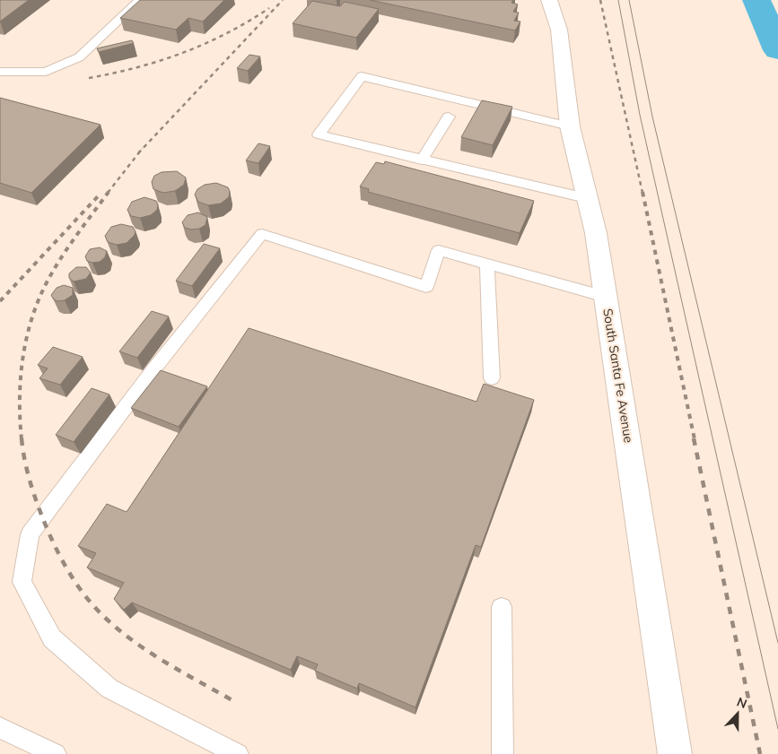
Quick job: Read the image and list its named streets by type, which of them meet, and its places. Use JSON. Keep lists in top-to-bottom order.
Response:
{
  "streets": {
    "main road": ["South Santa Fe Avenue"]
  },
  "north": "top"
}
